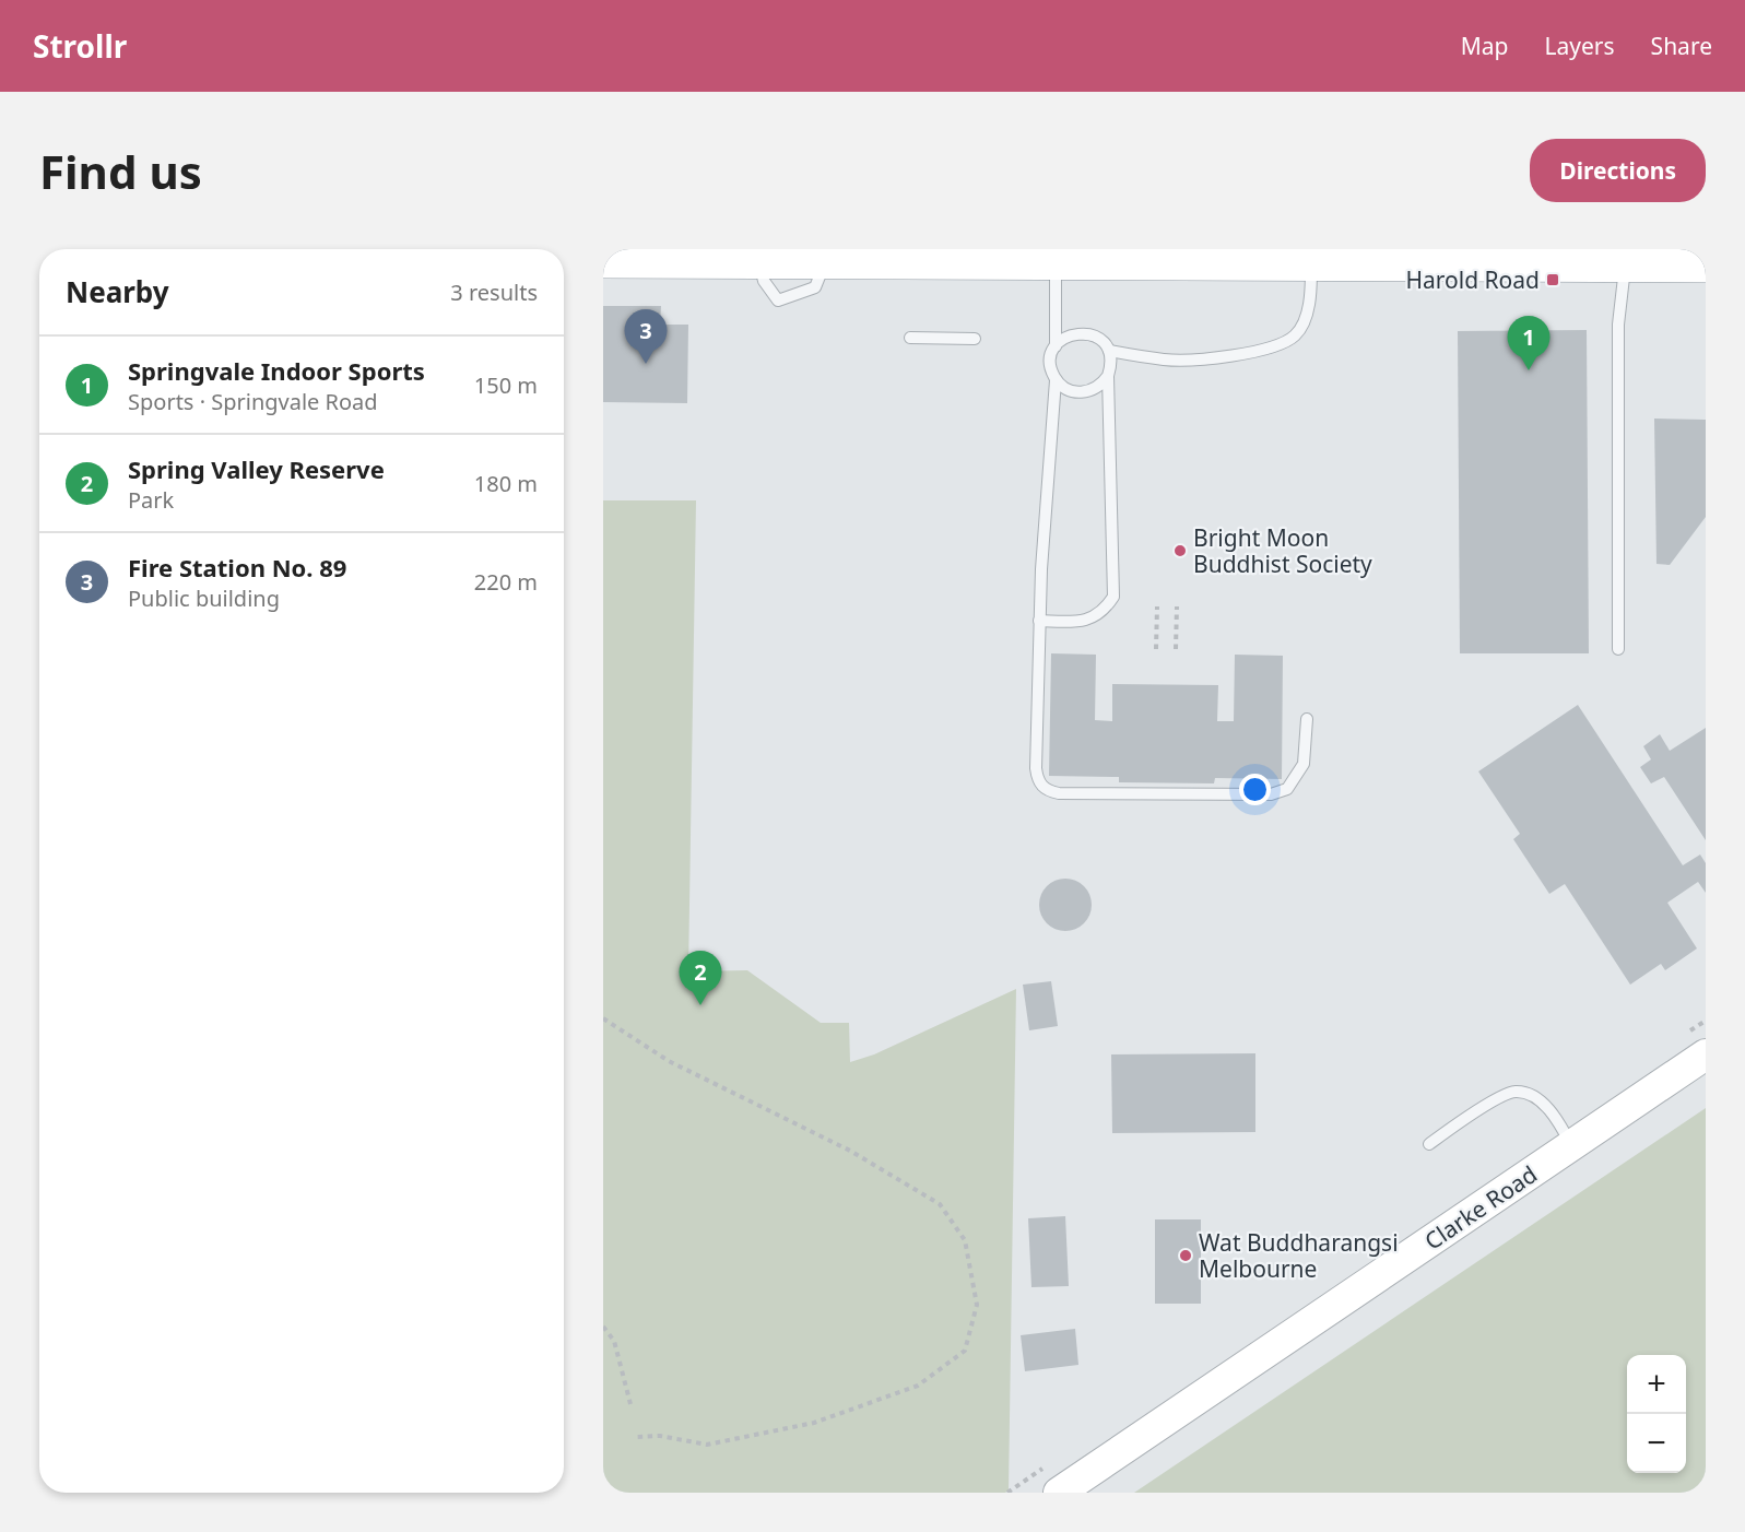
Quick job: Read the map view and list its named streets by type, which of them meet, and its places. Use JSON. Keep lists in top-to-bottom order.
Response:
{
  "streets": {
    "main road": ["Clarke Road"]
  },
  "places": {
    "transit": ["Harold Road"],
    "other": ["Bright Moon Buddhist Society", "Wat Buddharangsi Melbourne"]
  },
  "page": {
    "header": "Strollr",
    "nav": ["Map", "Layers", "Share"],
    "buttons": "Directions",
    "title": "Find us",
    "heading": ["Nearby", "3 results"],
    "pins": ["3", "1", "2"],
    "list": [
      {
        "mark": "1",
        "name": "Springvale Indoor Sports",
        "note": "Sports · Springvale Road",
        "value": "150 m"
      },
      {
        "mark": "2",
        "name": "Spring Valley Reserve",
        "note": "Park",
        "value": "180 m"
      },
      {
        "mark": "3",
        "name": "Fire Station No. 89",
        "note": "Public building",
        "value": "220 m"
      }
    ],
    "map_buttons": ["+", "−"]
  }
}
